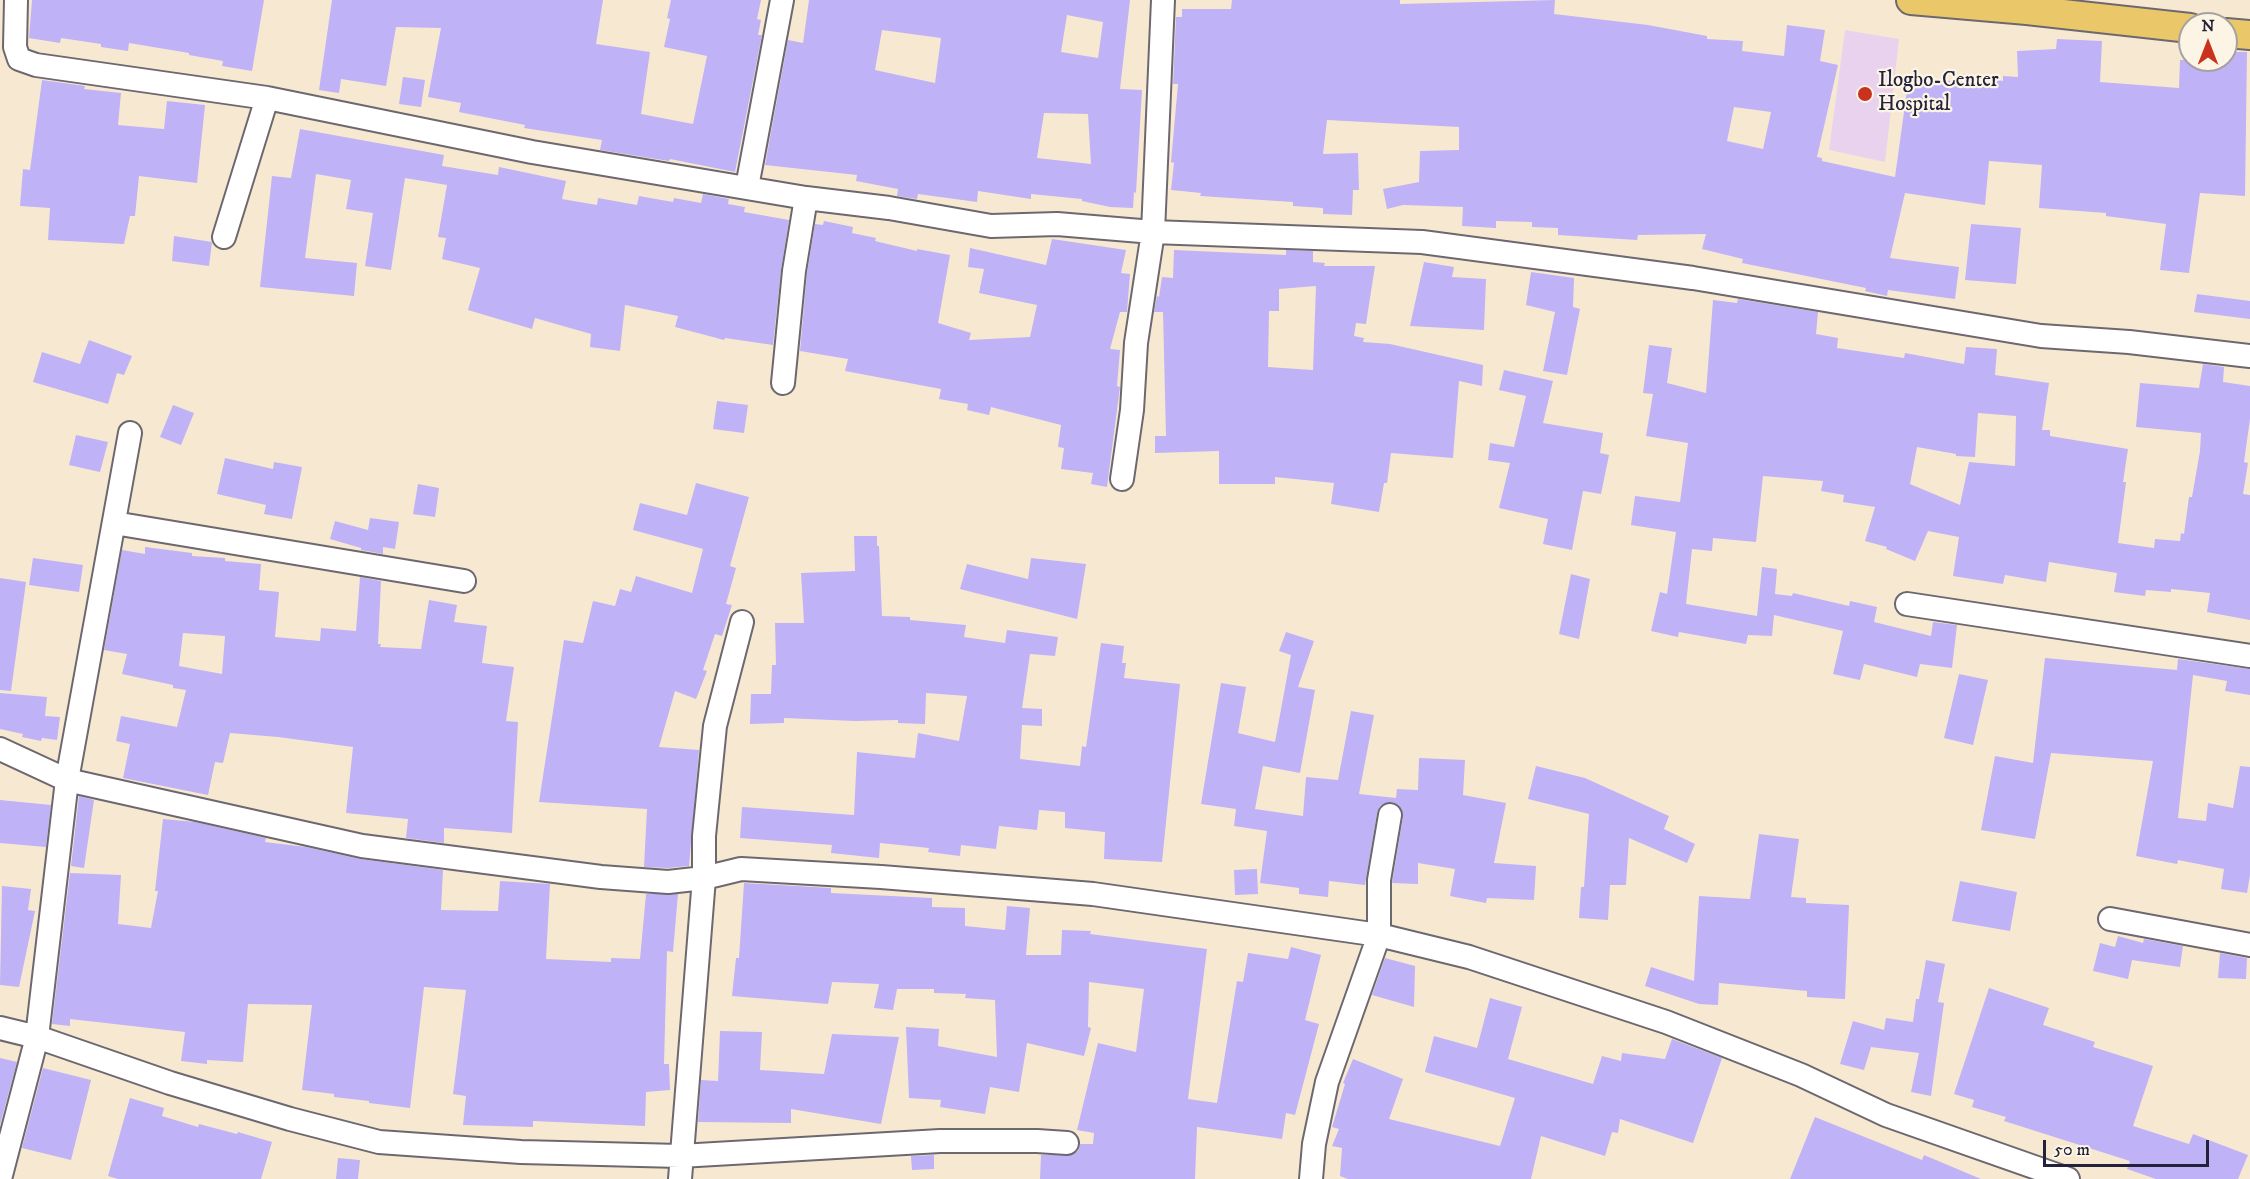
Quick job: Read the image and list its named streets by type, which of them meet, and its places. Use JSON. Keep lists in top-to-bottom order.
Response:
{
  "places": ["Ilogbo-Center Hospital"],
  "scale_bar": "50 m",
  "north": "top"
}
